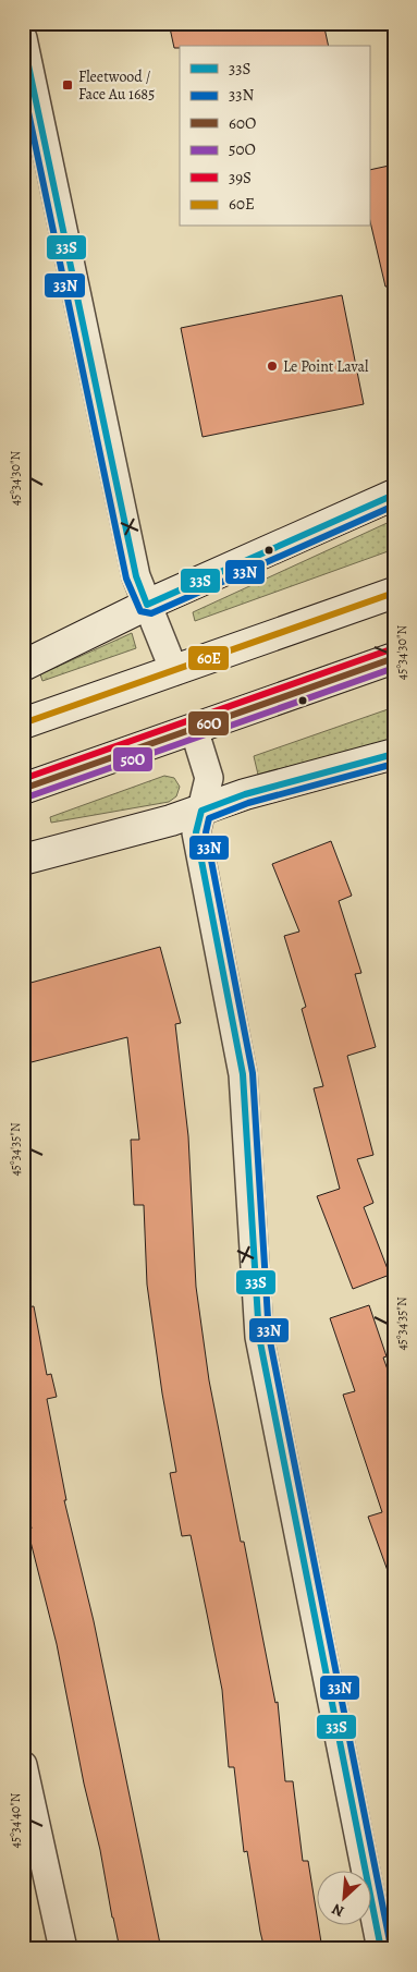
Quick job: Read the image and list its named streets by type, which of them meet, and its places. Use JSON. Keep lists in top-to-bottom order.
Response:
{
  "places": {
    "transit": ["Fleetwood / Face Au 1685"],
    "other": ["Le Point Laval"]
  },
  "lines": [
    "transit line 33S",
    "transit line 33N",
    "transit line 60E",
    "transit line 39S",
    "transit line 60O",
    "transit line 50O"
  ],
  "legend": [
    "33S",
    "33N",
    "60O",
    "50O",
    "39S",
    "60E"
  ],
  "north": "bottom left",
  "coordinates": ["45°34'30\"N", "45°34'35\"N", "45°34'40\"N"]
}
